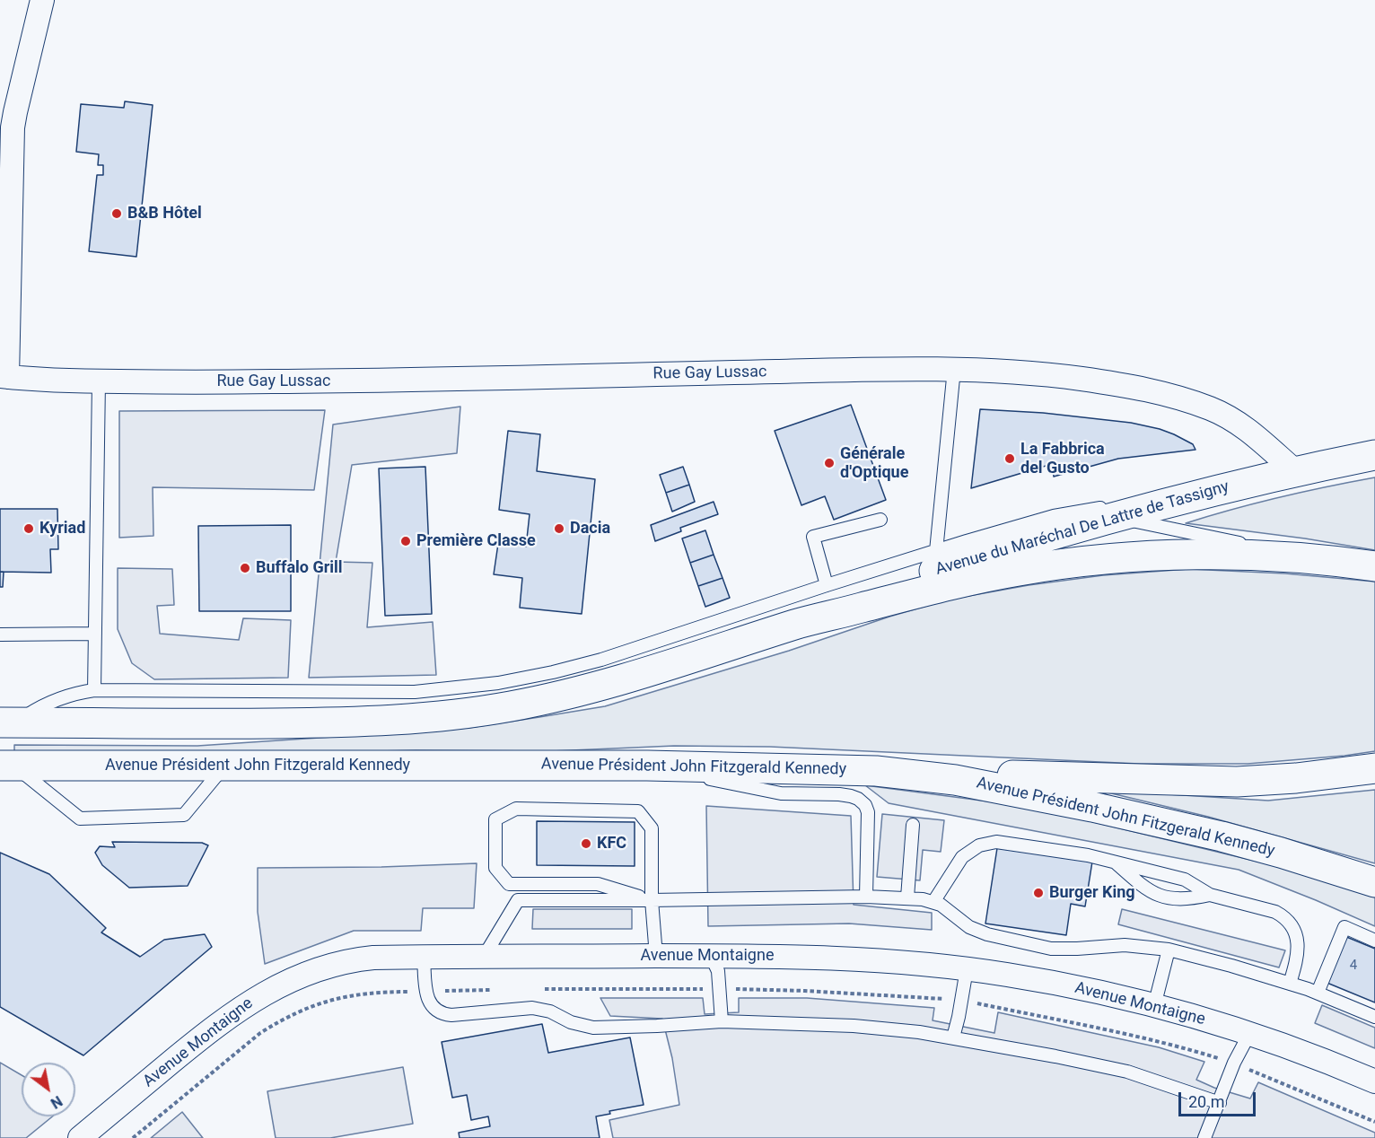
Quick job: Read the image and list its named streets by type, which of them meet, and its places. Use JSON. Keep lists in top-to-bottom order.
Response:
{
  "streets": {
    "main road": ["Avenue du Maréchal De Lattre de Tassigny", "Avenue Président John Fitzgerald Kennedy"],
    "street": ["Rue Gay Lussac", "Avenue Montaigne"]
  },
  "crossings": [
    ["Rue Gay Lussac", "Avenue du Maréchal De Lattre de Tassigny"],
    ["Avenue du Maréchal De Lattre de Tassigny", "Avenue Président John Fitzgerald Kennedy"]
  ],
  "places": [
    "B&B Hôtel",
    "La Fabbrica del Gusto",
    "Générale d'Optique",
    "Kyriad",
    "Dacia",
    "Première Classe",
    "Buffalo Grill",
    "KFC",
    "Burger King"
  ],
  "house_numbers": ["4"],
  "scale_bar": "20 m",
  "north": "bottom right"
}
